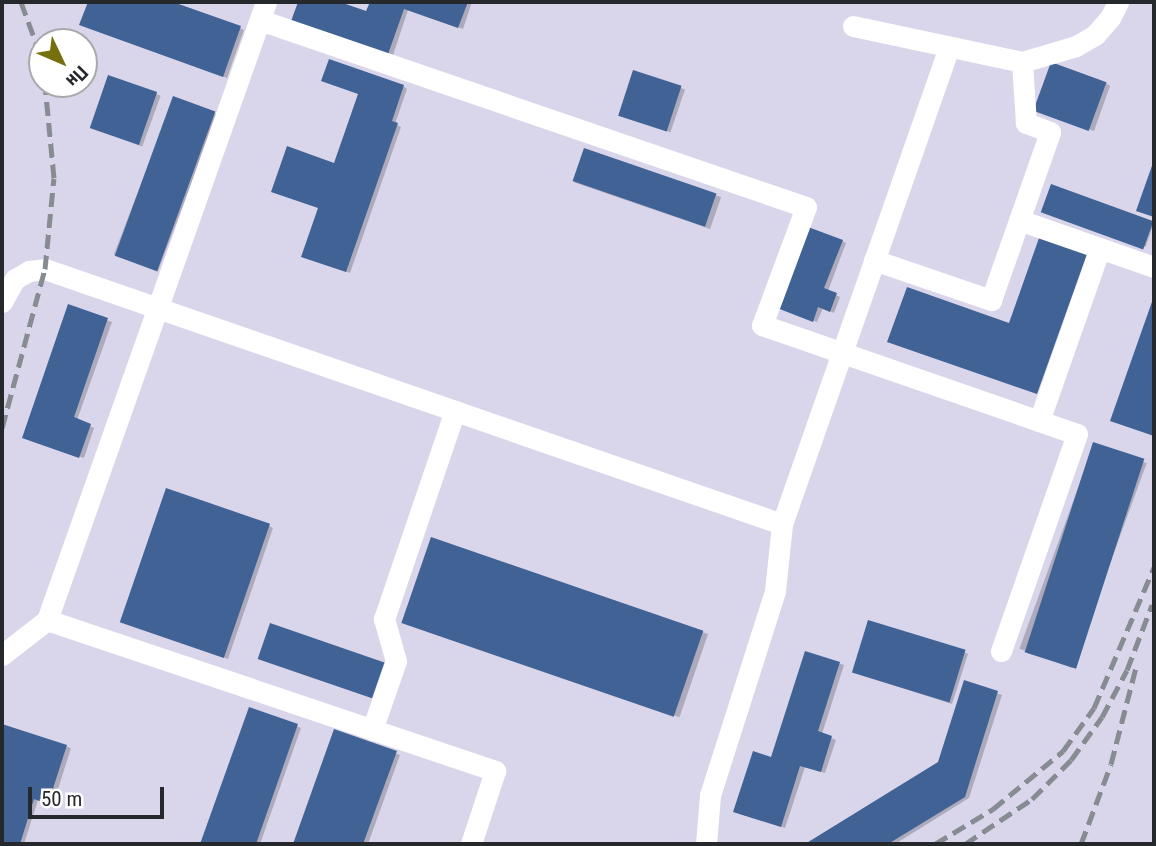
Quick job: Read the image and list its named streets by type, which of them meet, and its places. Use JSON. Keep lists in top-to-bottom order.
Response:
{
  "scale_bar": "50 m",
  "north": "bottom right"
}
